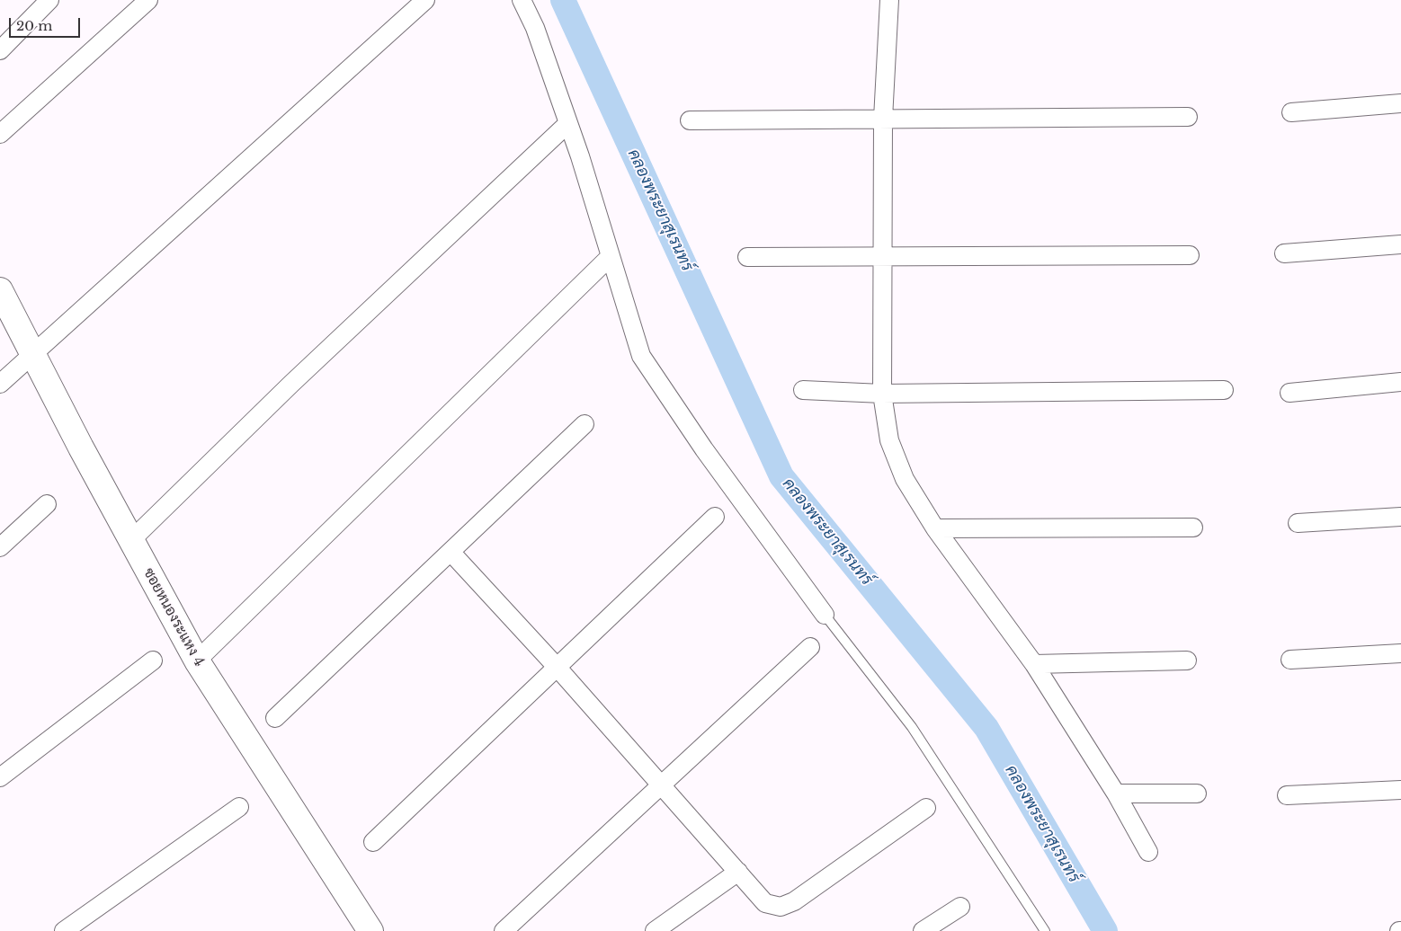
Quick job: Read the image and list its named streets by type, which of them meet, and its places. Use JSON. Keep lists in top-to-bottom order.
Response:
{
  "streets": {
    "street": ["ซอยหนองระแหง 4"]
  },
  "water": ["คลองพระยาสุเรนทร์"],
  "scale_bar": "20 m"
}
